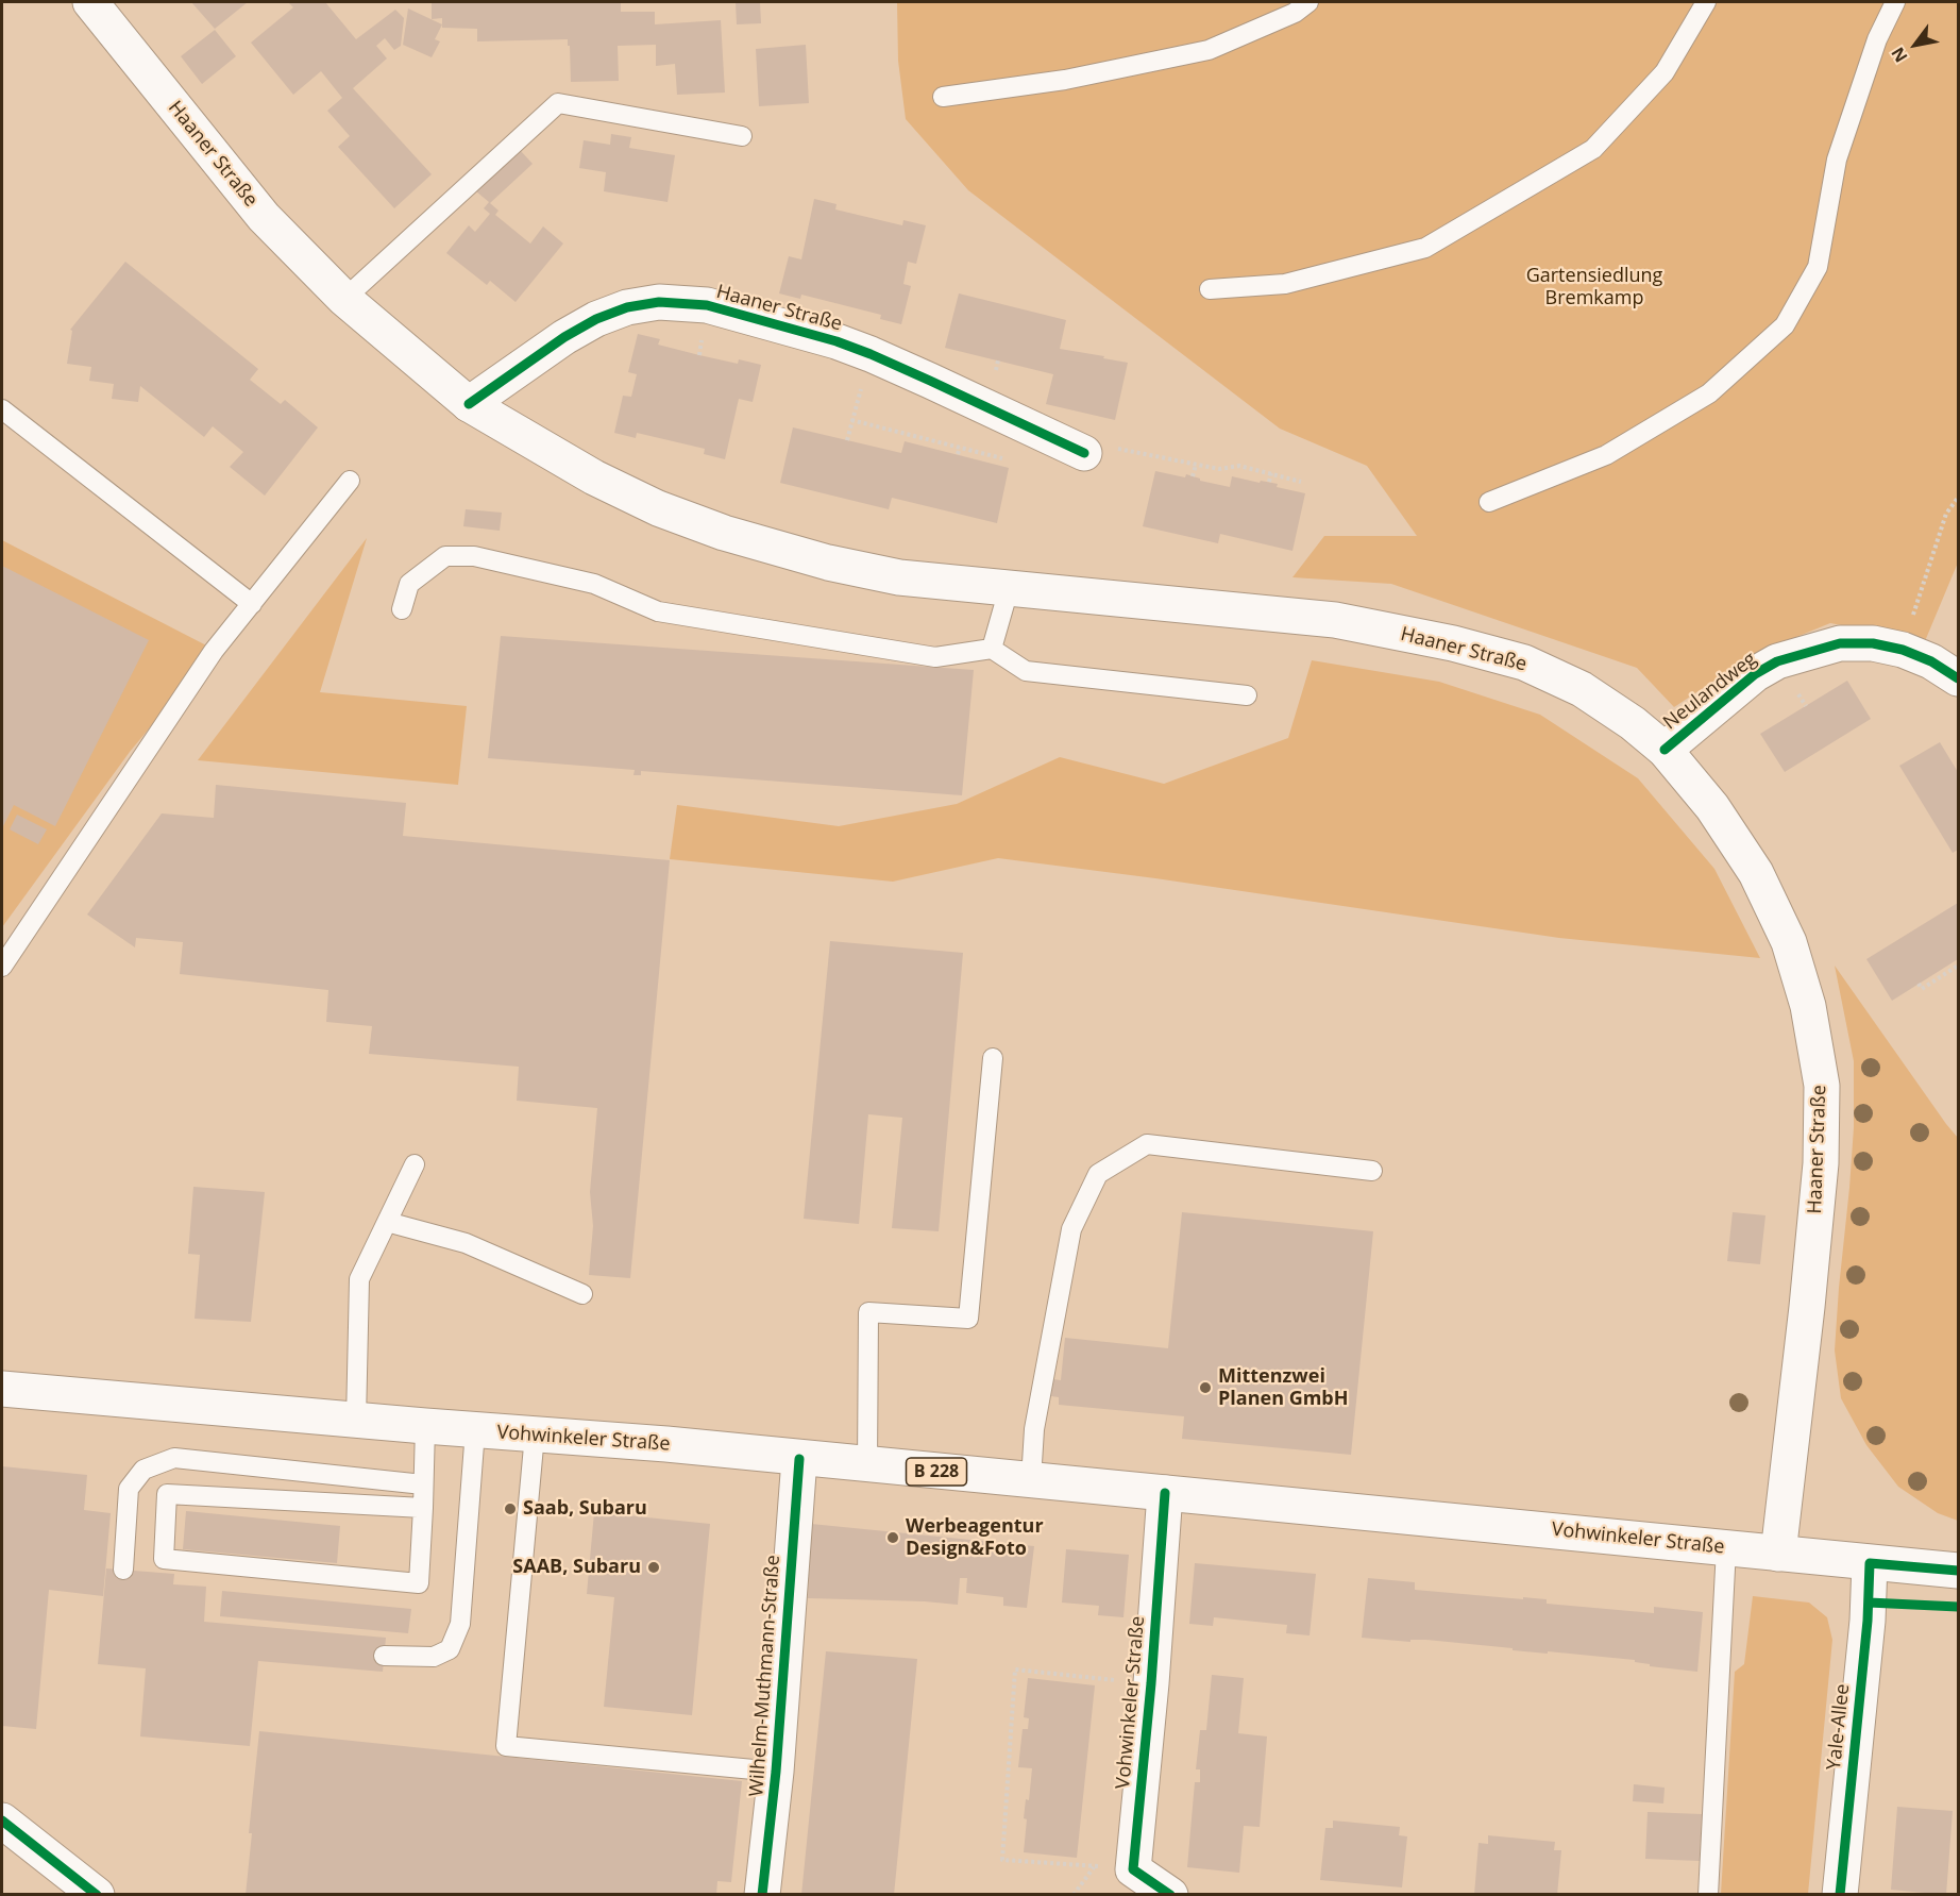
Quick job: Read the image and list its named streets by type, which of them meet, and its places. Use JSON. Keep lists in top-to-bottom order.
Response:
{
  "streets": {
    "main road": [
      "Haaner Straße",
      "Neulandweg",
      "Vohwinkeler Straße",
      "B 228",
      "Wilhelm-Muthmann-Straße",
      "Yale-Allee"
    ]
  },
  "crossings": [
    ["Haaner Straße", "Neulandweg"],
    ["Haaner Straße", "Vohwinkeler Straße"],
    ["Vohwinkeler Straße", "Wilhelm-Muthmann-Straße"],
    ["Vohwinkeler Straße", "Yale-Allee"]
  ],
  "parks": ["Gartensiedlung Bremkamp"],
  "places": [
    "Mittenzwei Planen GmbH",
    "Saab, Subaru",
    "Werbeagentur Design&Foto",
    "SAAB, Subaru"
  ],
  "north": "bottom left"
}
